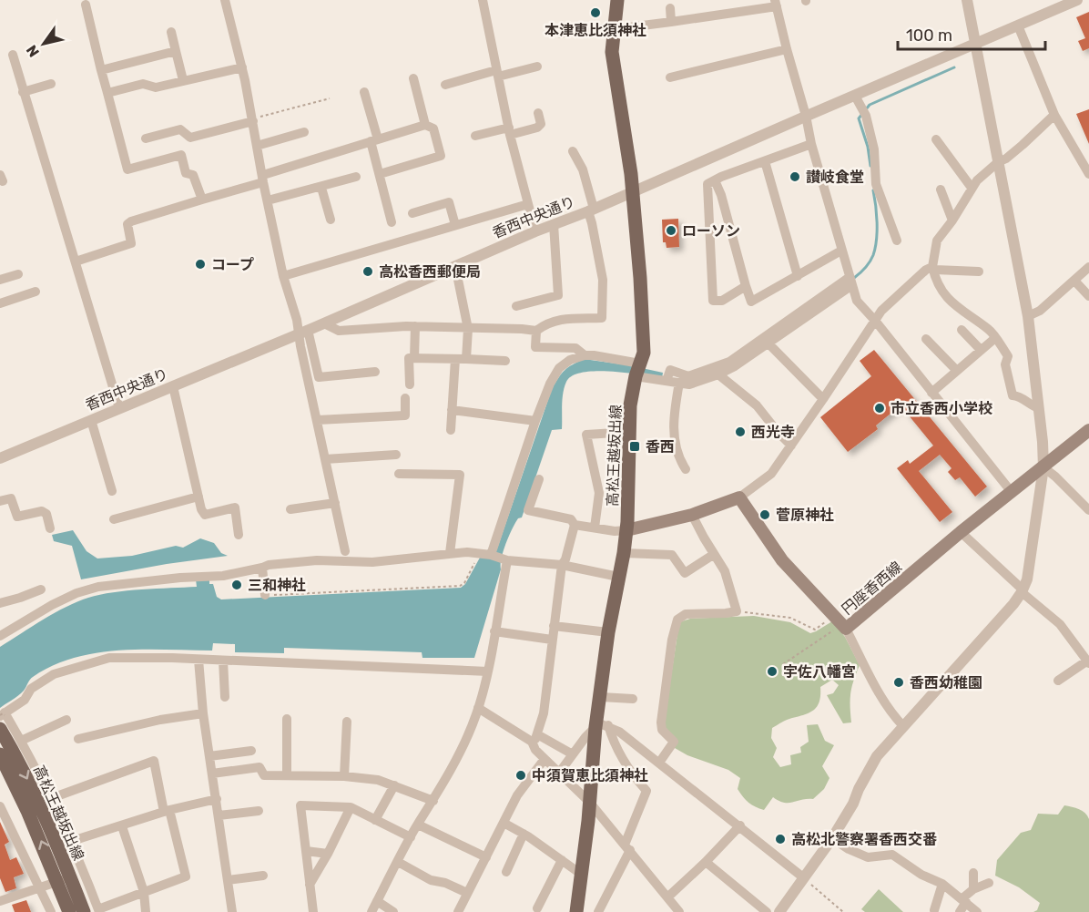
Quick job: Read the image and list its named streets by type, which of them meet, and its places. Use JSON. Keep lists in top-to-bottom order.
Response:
{
  "streets": {
    "main road": ["高松王越坂出線", "円座香西線"],
    "street": ["香西中央通り"]
  },
  "crossings": [
    ["香西中央通り", "高松王越坂出線"]
  ],
  "places": {
    "other": [
      "本津恵比須神社",
      "讃岐食堂",
      "ローソン",
      "コープ",
      "高松香西郵便局",
      "市立香西小学校",
      "西光寺",
      "菅原神社",
      "三和神社",
      "宇佐八幡宮",
      "香西幼稚園",
      "中須賀恵比須神社",
      "高松北警察署香西交番"
    ],
    "transit": ["香西"]
  },
  "scale_bar": "100 m",
  "north": "bottom left"
}
